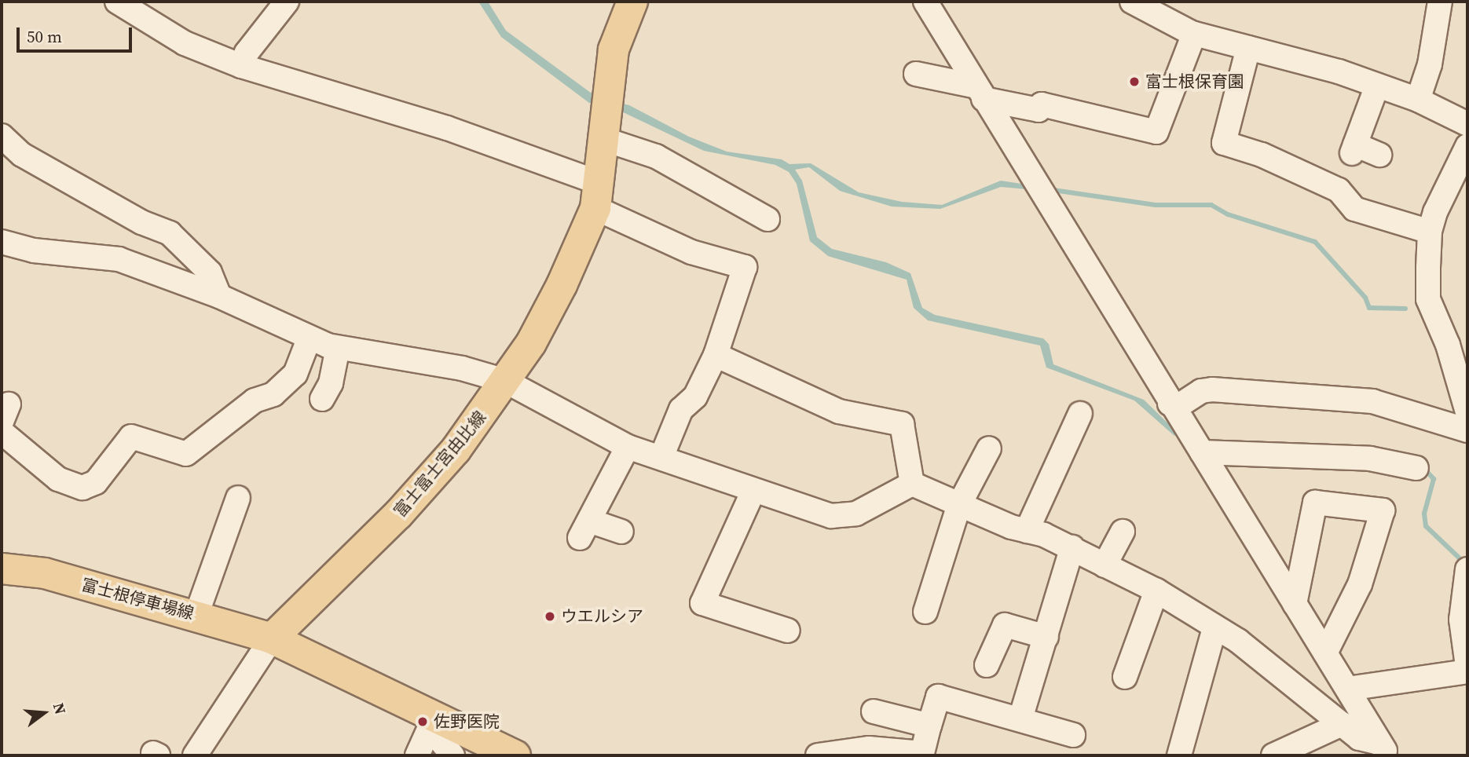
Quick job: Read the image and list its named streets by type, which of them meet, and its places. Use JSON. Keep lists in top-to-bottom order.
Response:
{
  "streets": {
    "main road": ["富士富士宮由比線", "富士根停車場線"]
  },
  "crossings": [
    ["富士富士宮由比線", "富士根停車場線"]
  ],
  "places": ["富士根保育園", "ウエルシア", "佐野医院"],
  "scale_bar": "50 m",
  "north": "right"
}
